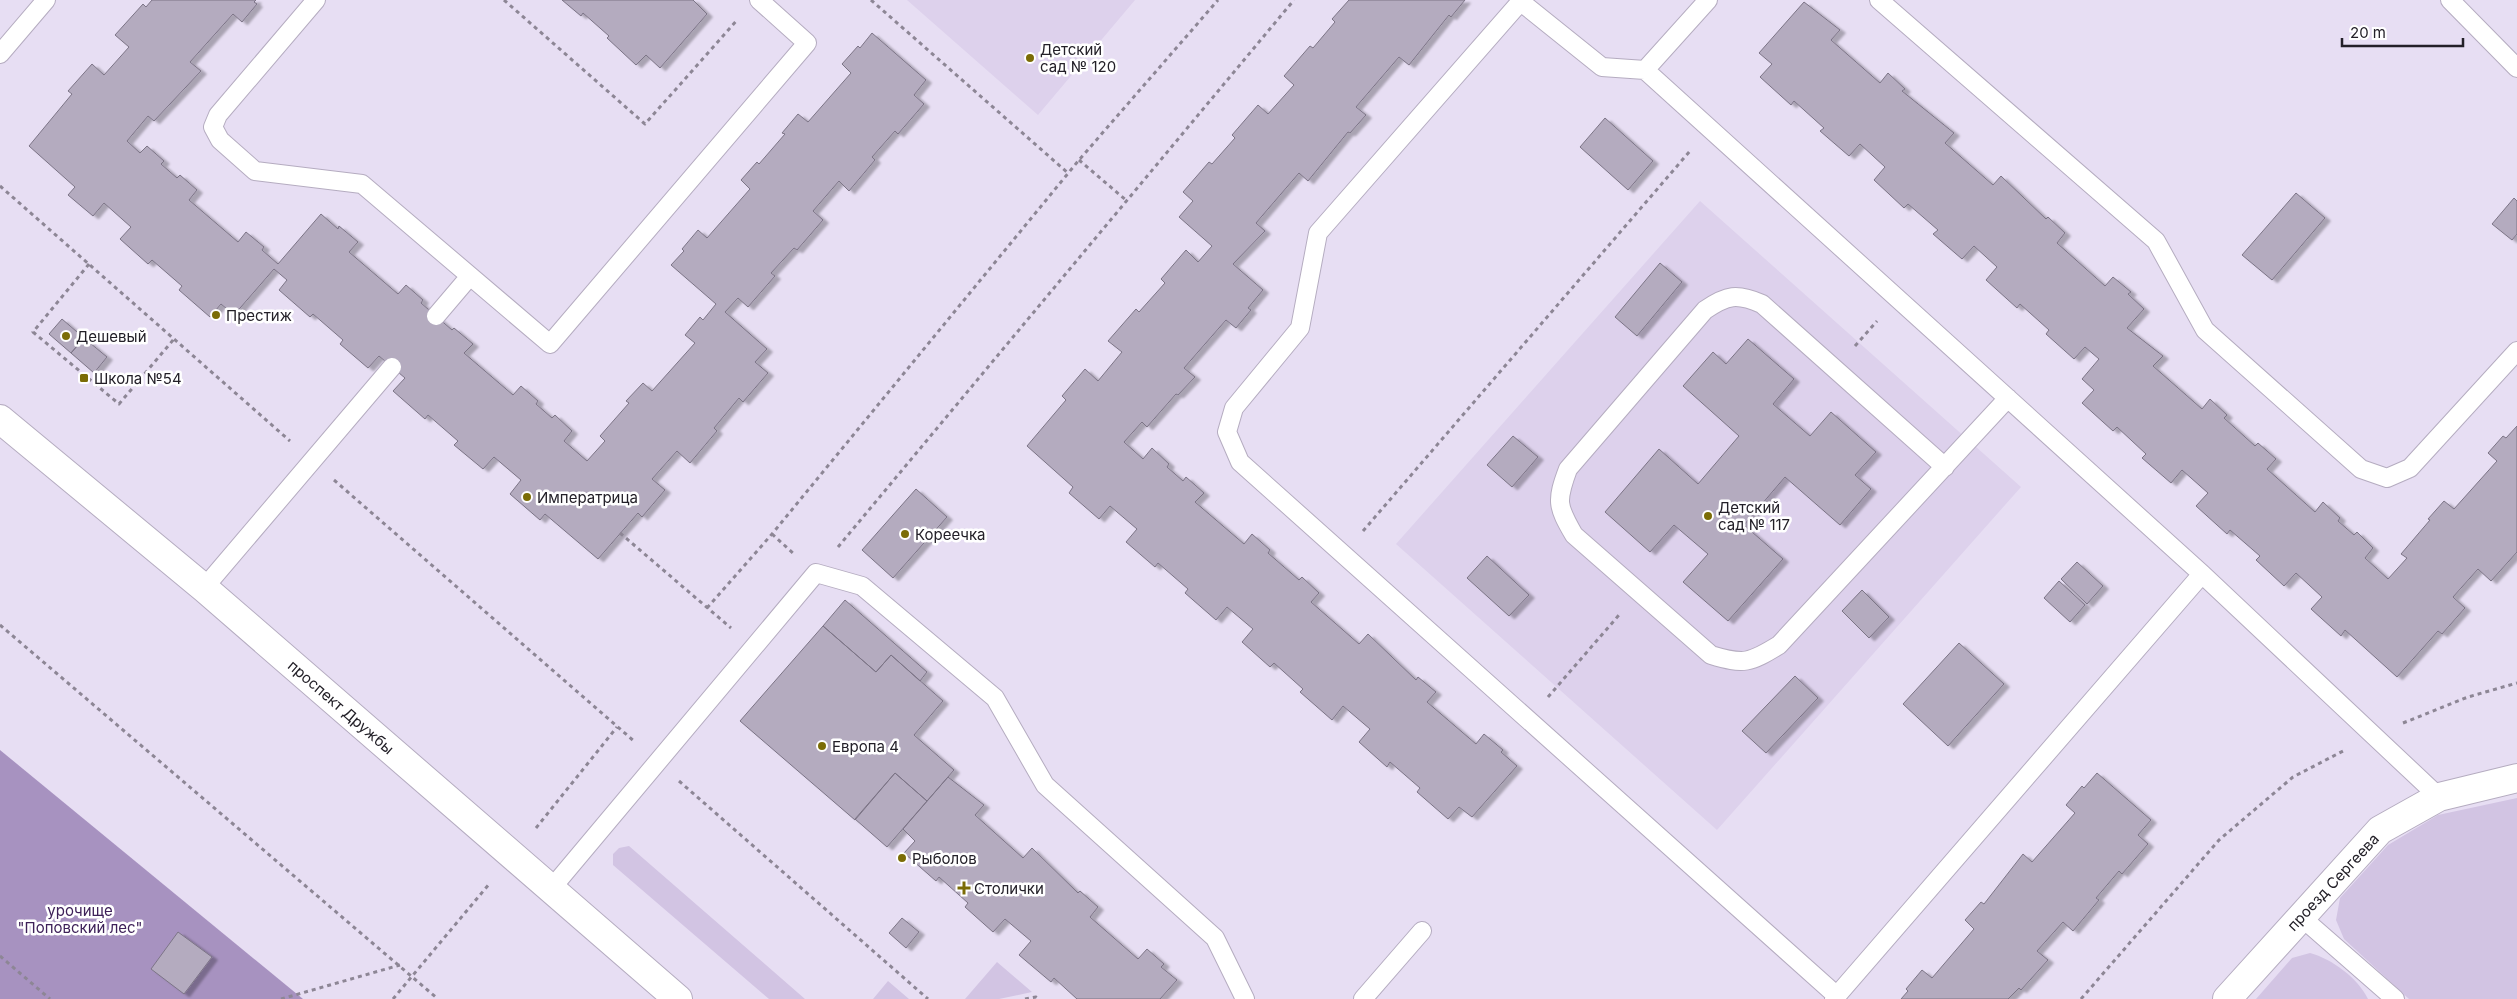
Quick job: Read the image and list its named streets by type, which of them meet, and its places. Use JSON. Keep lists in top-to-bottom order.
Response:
{
  "streets": {
    "main road": ["проспект Дружбы", "проезд Сергеева"]
  },
  "parks": ["урочище \"Поповский лес\""],
  "places": {
    "other": [
      "Детский сад № 120",
      "Престиж",
      "Дешевый",
      "Императрица",
      "Детский сад № 117",
      "Кореечка",
      "Европа 4",
      "Рыболов"
    ],
    "transit": ["Школа №54"],
    "health": ["Столички"]
  },
  "scale_bar": "20 m"
}
